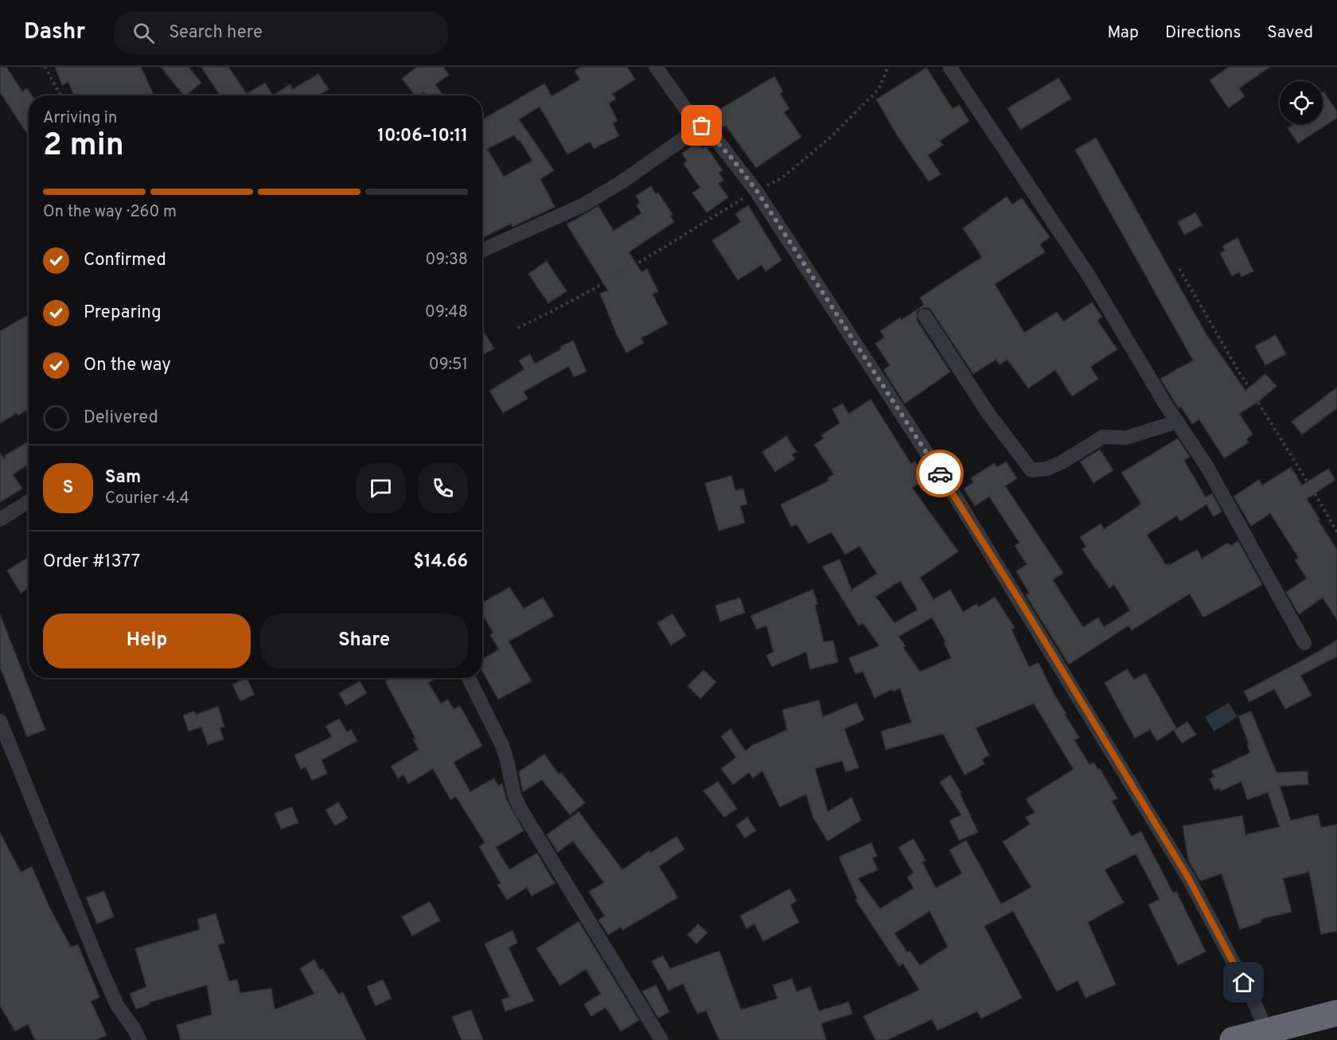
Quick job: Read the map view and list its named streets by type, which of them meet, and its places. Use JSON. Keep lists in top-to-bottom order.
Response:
{
  "page": {
    "header": "Dashr",
    "search": "Search here",
    "nav": ["Map", "Directions", "Saved"],
    "heading": ["2 min", "Arriving in", "10:06–10:11"],
    "panel": [
      "Sam",
      "Courier · 4.4",
      "Order #1377",
      "$14.66"
    ],
    "bar": "On the way · 260 m",
    "list": [
      ["Confirmed", "09:38"],
      ["Preparing", "09:48"],
      ["On the way", "09:51"],
      "Delivered"
    ],
    "round": "S",
    "buttons": ["Help", "Share"]
  }
}
